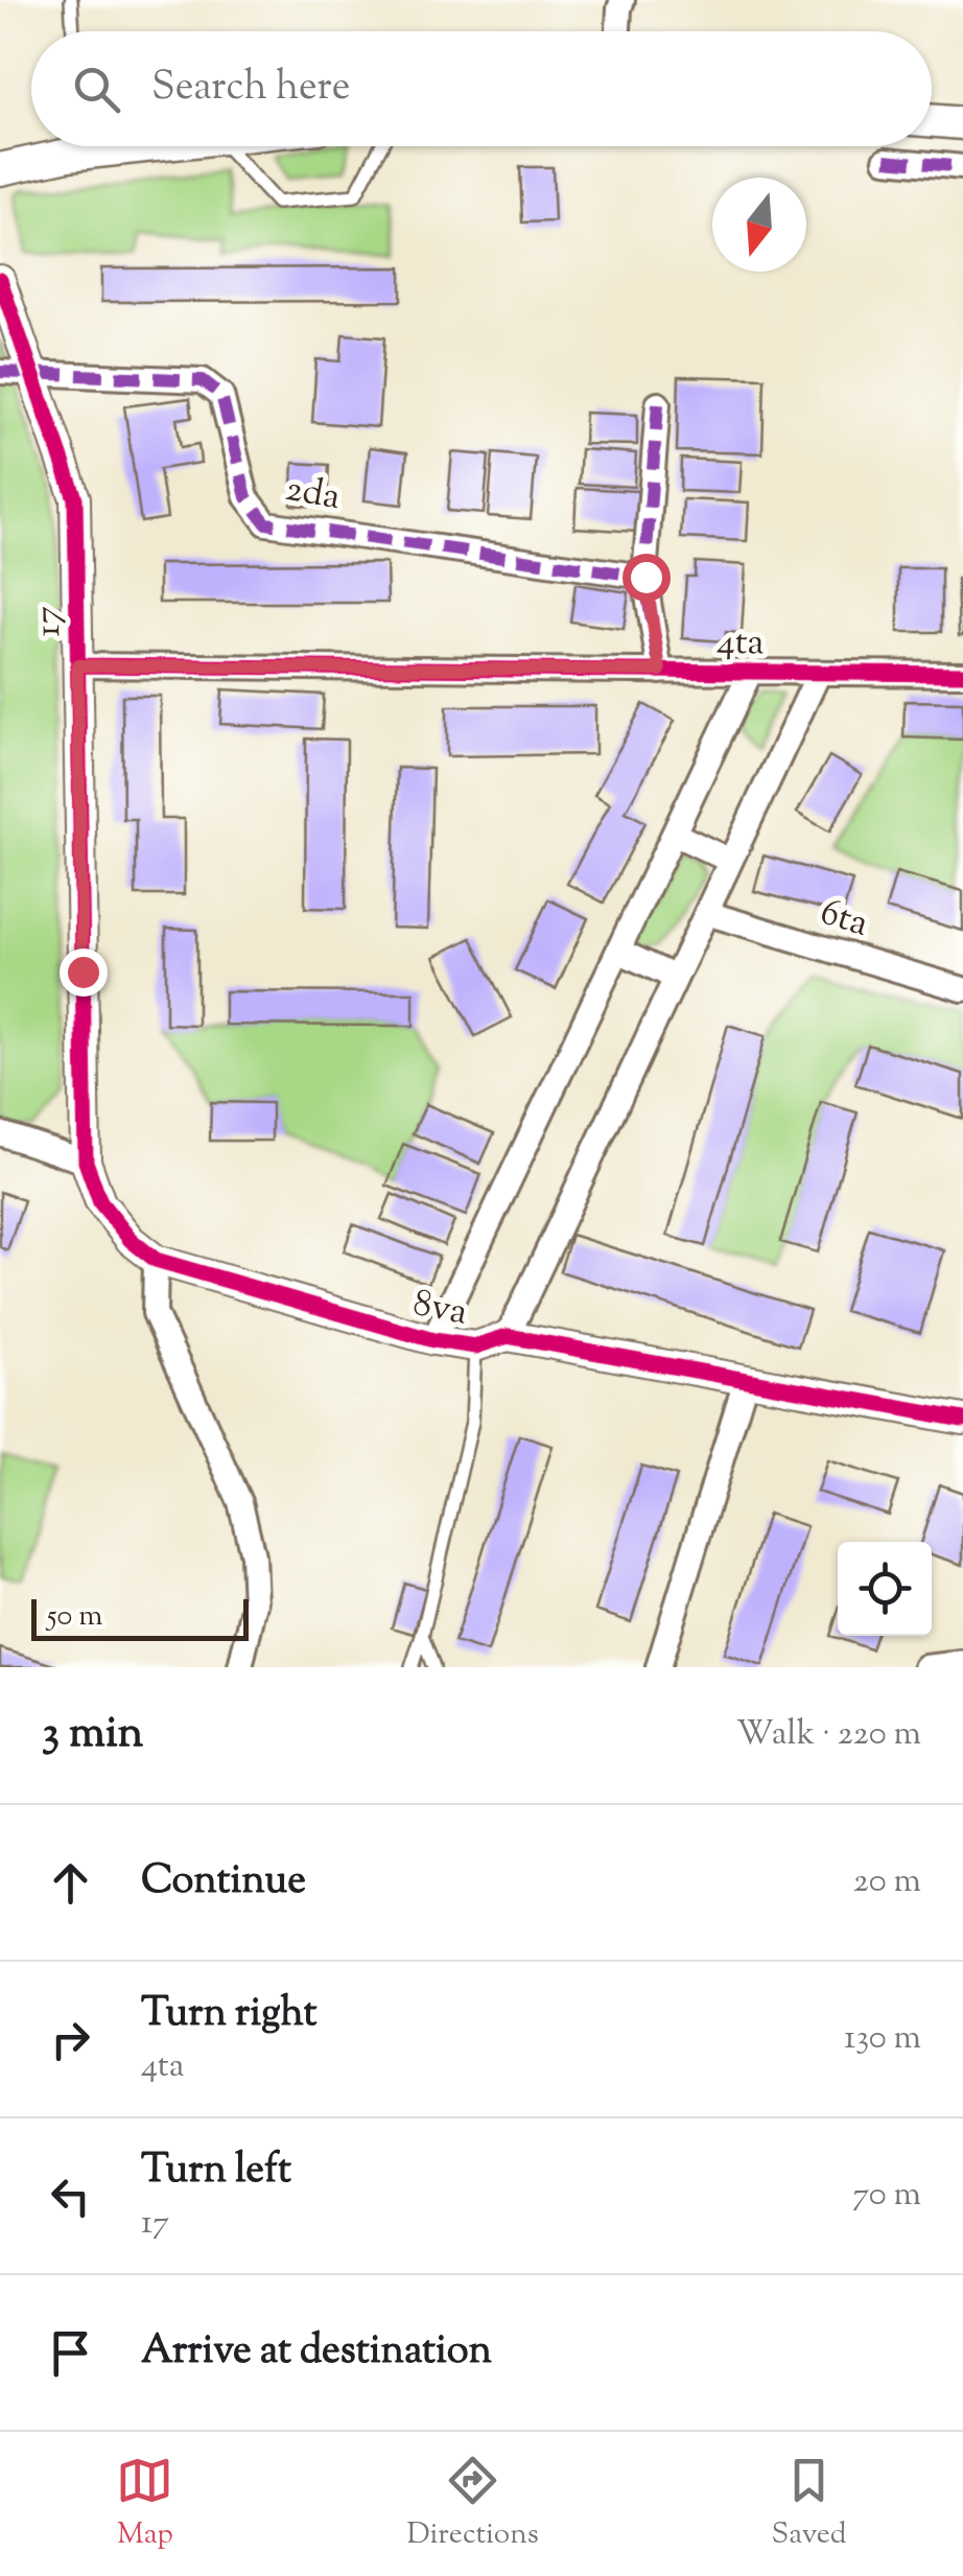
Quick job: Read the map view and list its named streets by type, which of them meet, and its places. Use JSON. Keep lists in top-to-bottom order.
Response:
{
  "streets": {
    "street": [
      "2da",
      "17",
      "4ta",
      "6ta",
      "8va"
    ]
  },
  "crossings": [
    ["2da", "17"],
    ["17", "4ta"],
    ["17", "8va"]
  ],
  "scale_bar": "50 m",
  "north": "bottom",
  "page": {
    "search": "Search here",
    "scale": "50 m",
    "heading": ["3 min", "Walk · 220 m"],
    "list": [
      ["Continue", "20 m"],
      ["Turn right", "4ta", "130 m"],
      ["Turn left", "17", "70 m"],
      "Arrive at destination"
    ],
    "nav": ["Map", "Directions", "Saved"]
  }
}
